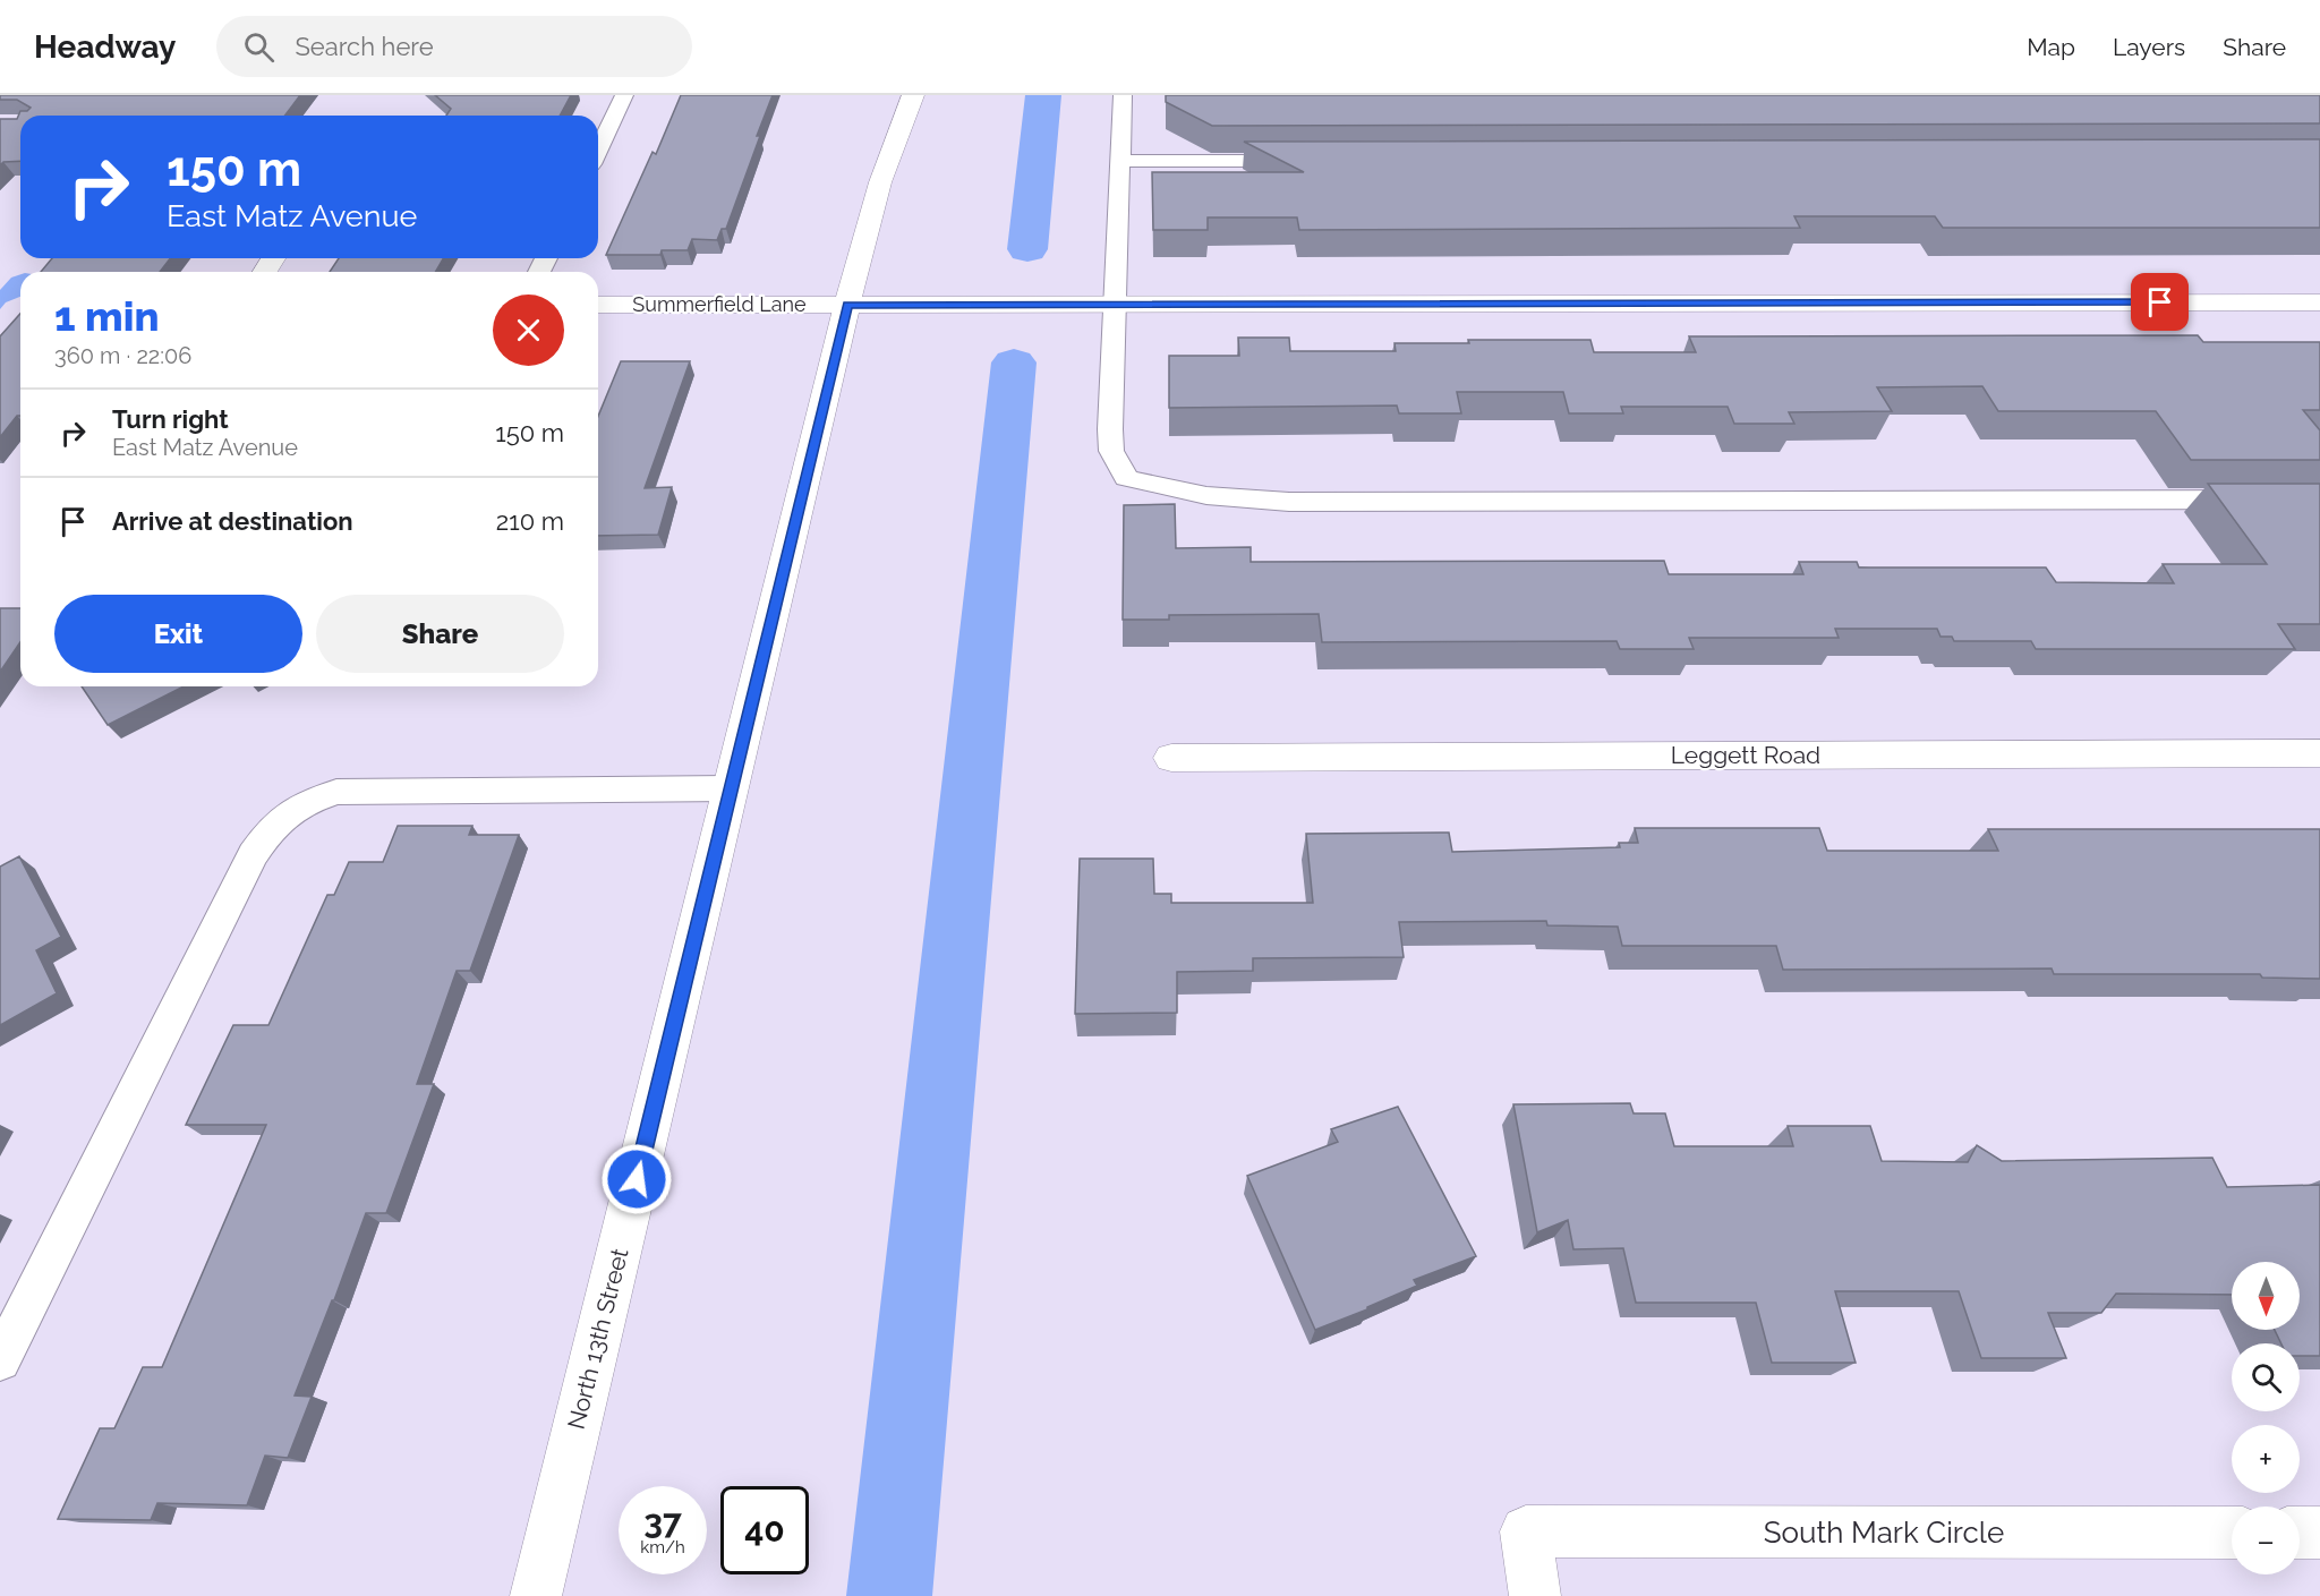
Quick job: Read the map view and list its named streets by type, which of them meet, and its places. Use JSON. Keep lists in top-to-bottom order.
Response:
{
  "streets": {
    "street": [
      "Summerfield Lane",
      "Leggett Road",
      "North 13th Street",
      "South Mark Circle"
    ]
  },
  "crossings": [
    ["Summerfield Lane", "North 13th Street"]
  ],
  "north": "bottom",
  "page": {
    "header": "Headway",
    "search": "Search here",
    "nav": ["Map", "Layers", "Share"],
    "turn": ["150 m", "East Matz Avenue"],
    "heading": ["1 min", "360 m · 22:06"],
    "list": [
      {
        "name": "Turn right",
        "note": "East Matz Avenue",
        "value": "150 m"
      },
      {
        "name": "Arrive at destination",
        "value": "210 m"
      }
    ],
    "buttons": ["Exit", "Share"],
    "map_buttons": ["+", "−"],
    "speed": "37 km/h",
    "limit": "40"
  }
}
